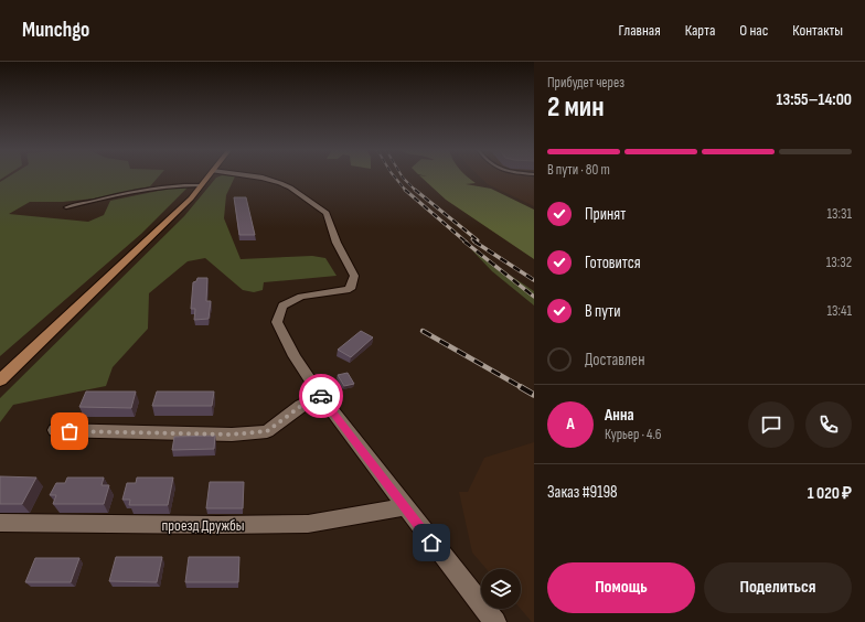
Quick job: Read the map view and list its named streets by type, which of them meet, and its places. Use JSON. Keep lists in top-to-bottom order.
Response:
{
  "streets": {
    "street": ["проезд Дружбы"]
  },
  "page": {
    "header": "Munchgo",
    "nav": [
      "Главная",
      "Карта",
      "О нас",
      "Контакты"
    ],
    "heading": ["2 мин", "Прибудет через", "13:55–14:00"],
    "panel": [
      "Анна",
      "Курьер · 4.6",
      "Заказ #9198",
      "1 020 ₽"
    ],
    "bar": "В пути · 80 m",
    "list": [
      ["Принят", "13:31"],
      ["Готовится", "13:32"],
      ["В пути", "13:41"],
      "Доставлен"
    ],
    "round": "А",
    "buttons": ["Помощь", "Поделиться"]
  }
}
